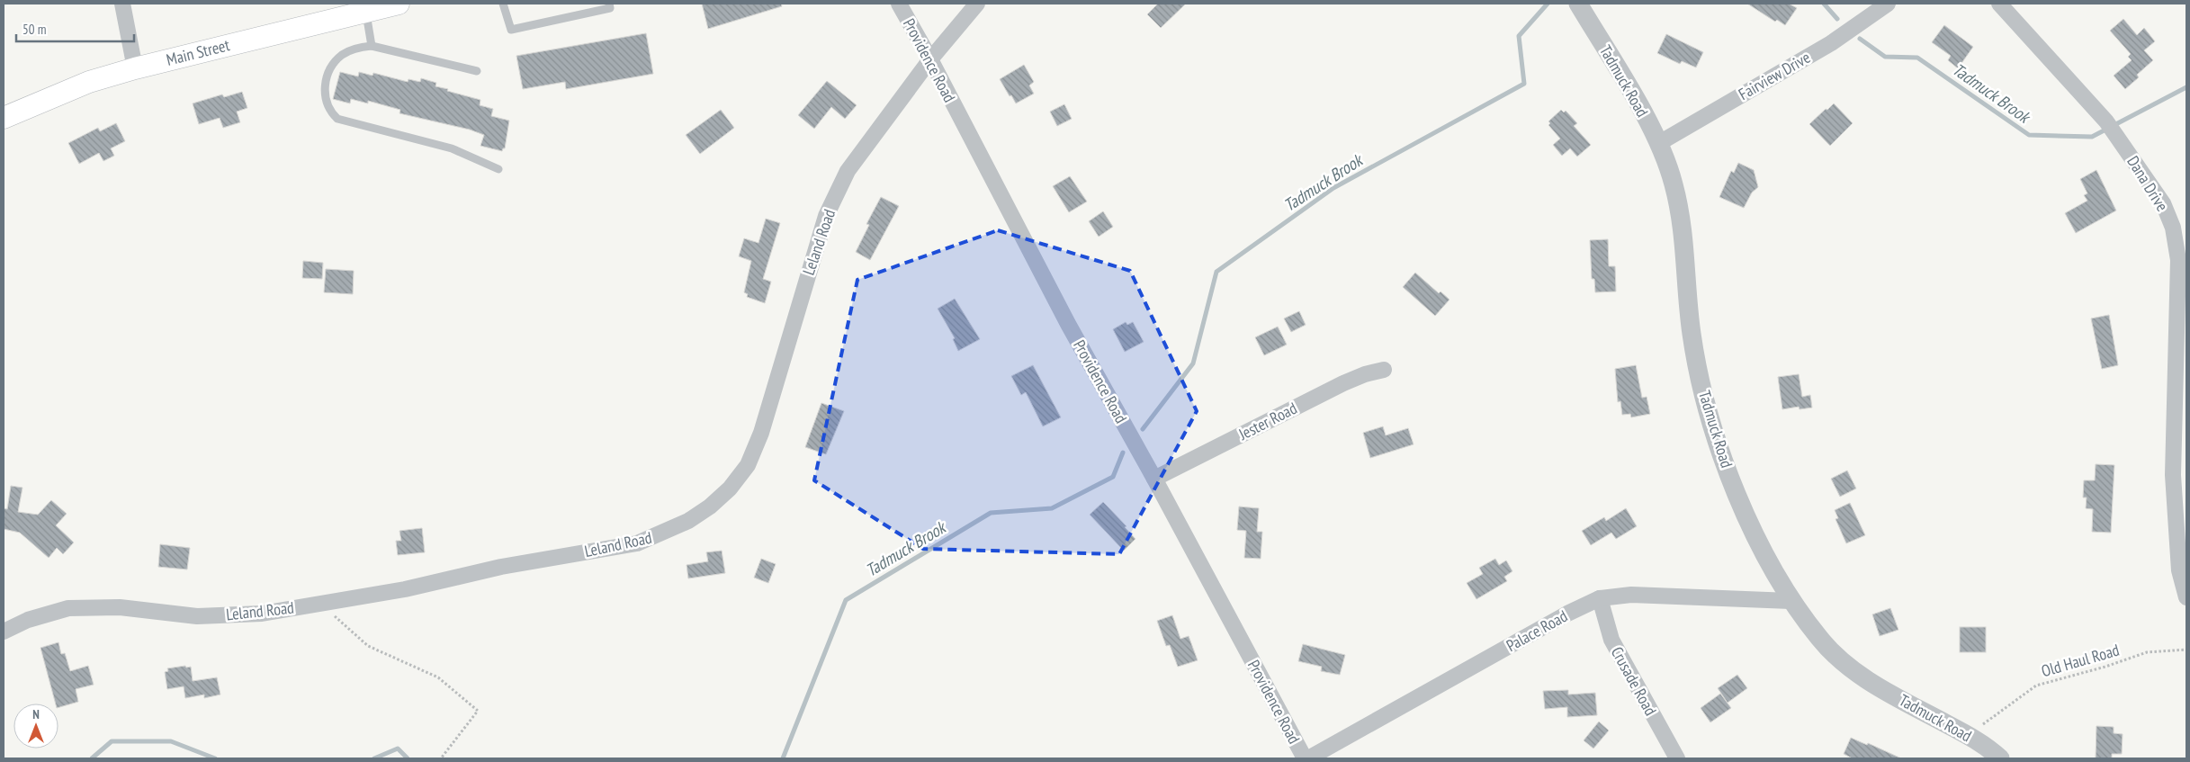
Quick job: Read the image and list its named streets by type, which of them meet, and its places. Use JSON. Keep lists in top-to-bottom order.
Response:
{
  "streets": {
    "main road": ["Main Street"],
    "street": [
      "Providence Road",
      "Fairview Drive",
      "Tadmuck Road",
      "Dana Drive",
      "Leland Road",
      "Jester Road",
      "Palace Road",
      "Crusade Road"
    ],
    "path": ["Old Haul Road"]
  },
  "crossings": [
    ["Providence Road", "Leland Road"],
    ["Providence Road", "Jester Road"],
    ["Fairview Drive", "Tadmuck Road"],
    ["Tadmuck Road", "Palace Road"],
    ["Tadmuck Road", "Old Haul Road"],
    ["Palace Road", "Crusade Road"]
  ],
  "water": ["Tadmuck Brook"],
  "scale_bar": "50 m",
  "north": "top"
}
